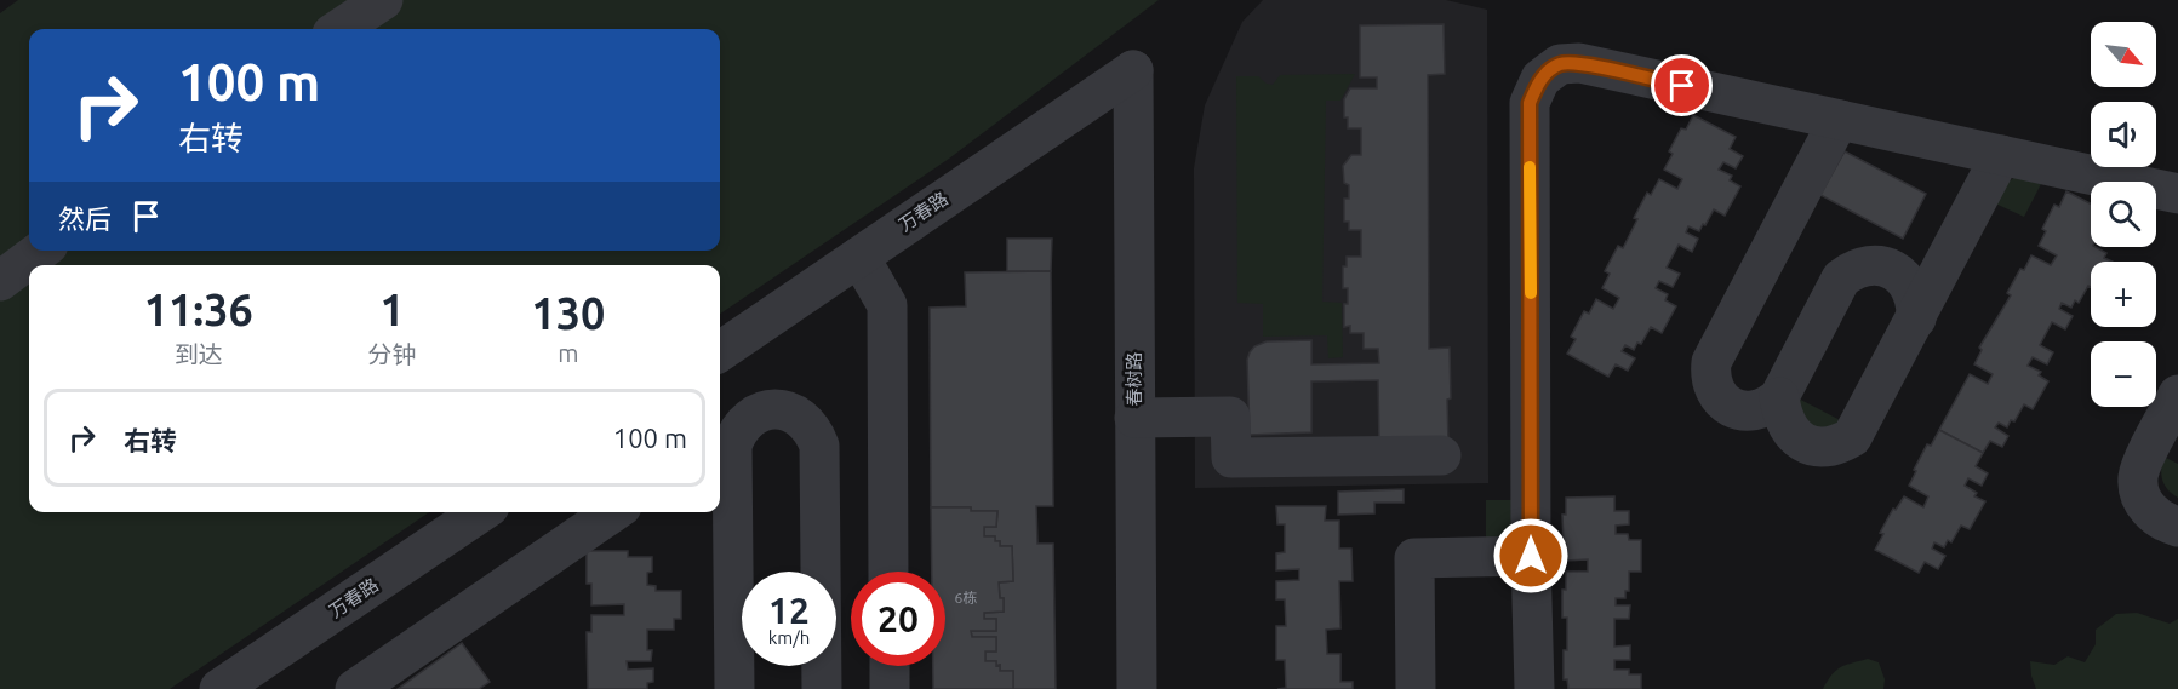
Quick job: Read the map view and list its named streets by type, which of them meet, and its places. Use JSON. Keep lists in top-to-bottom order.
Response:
{
  "streets": {
    "street": ["万春路", "春树路"]
  },
  "crossings": [
    ["万春路", "春树路"]
  ],
  "house_numbers": ["6栋"],
  "north": "bottom right",
  "page": {
    "map_buttons": ["+", "−"],
    "turn": ["100 m", "右转"],
    "then": "然后",
    "eta": [
      "11:36",
      "到达",
      "1",
      "分钟",
      "130",
      "m"
    ],
    "list": [
      {
        "name": "右转",
        "value": "100 m"
      }
    ],
    "speed": "12 km/h",
    "limit": "20"
  }
}
